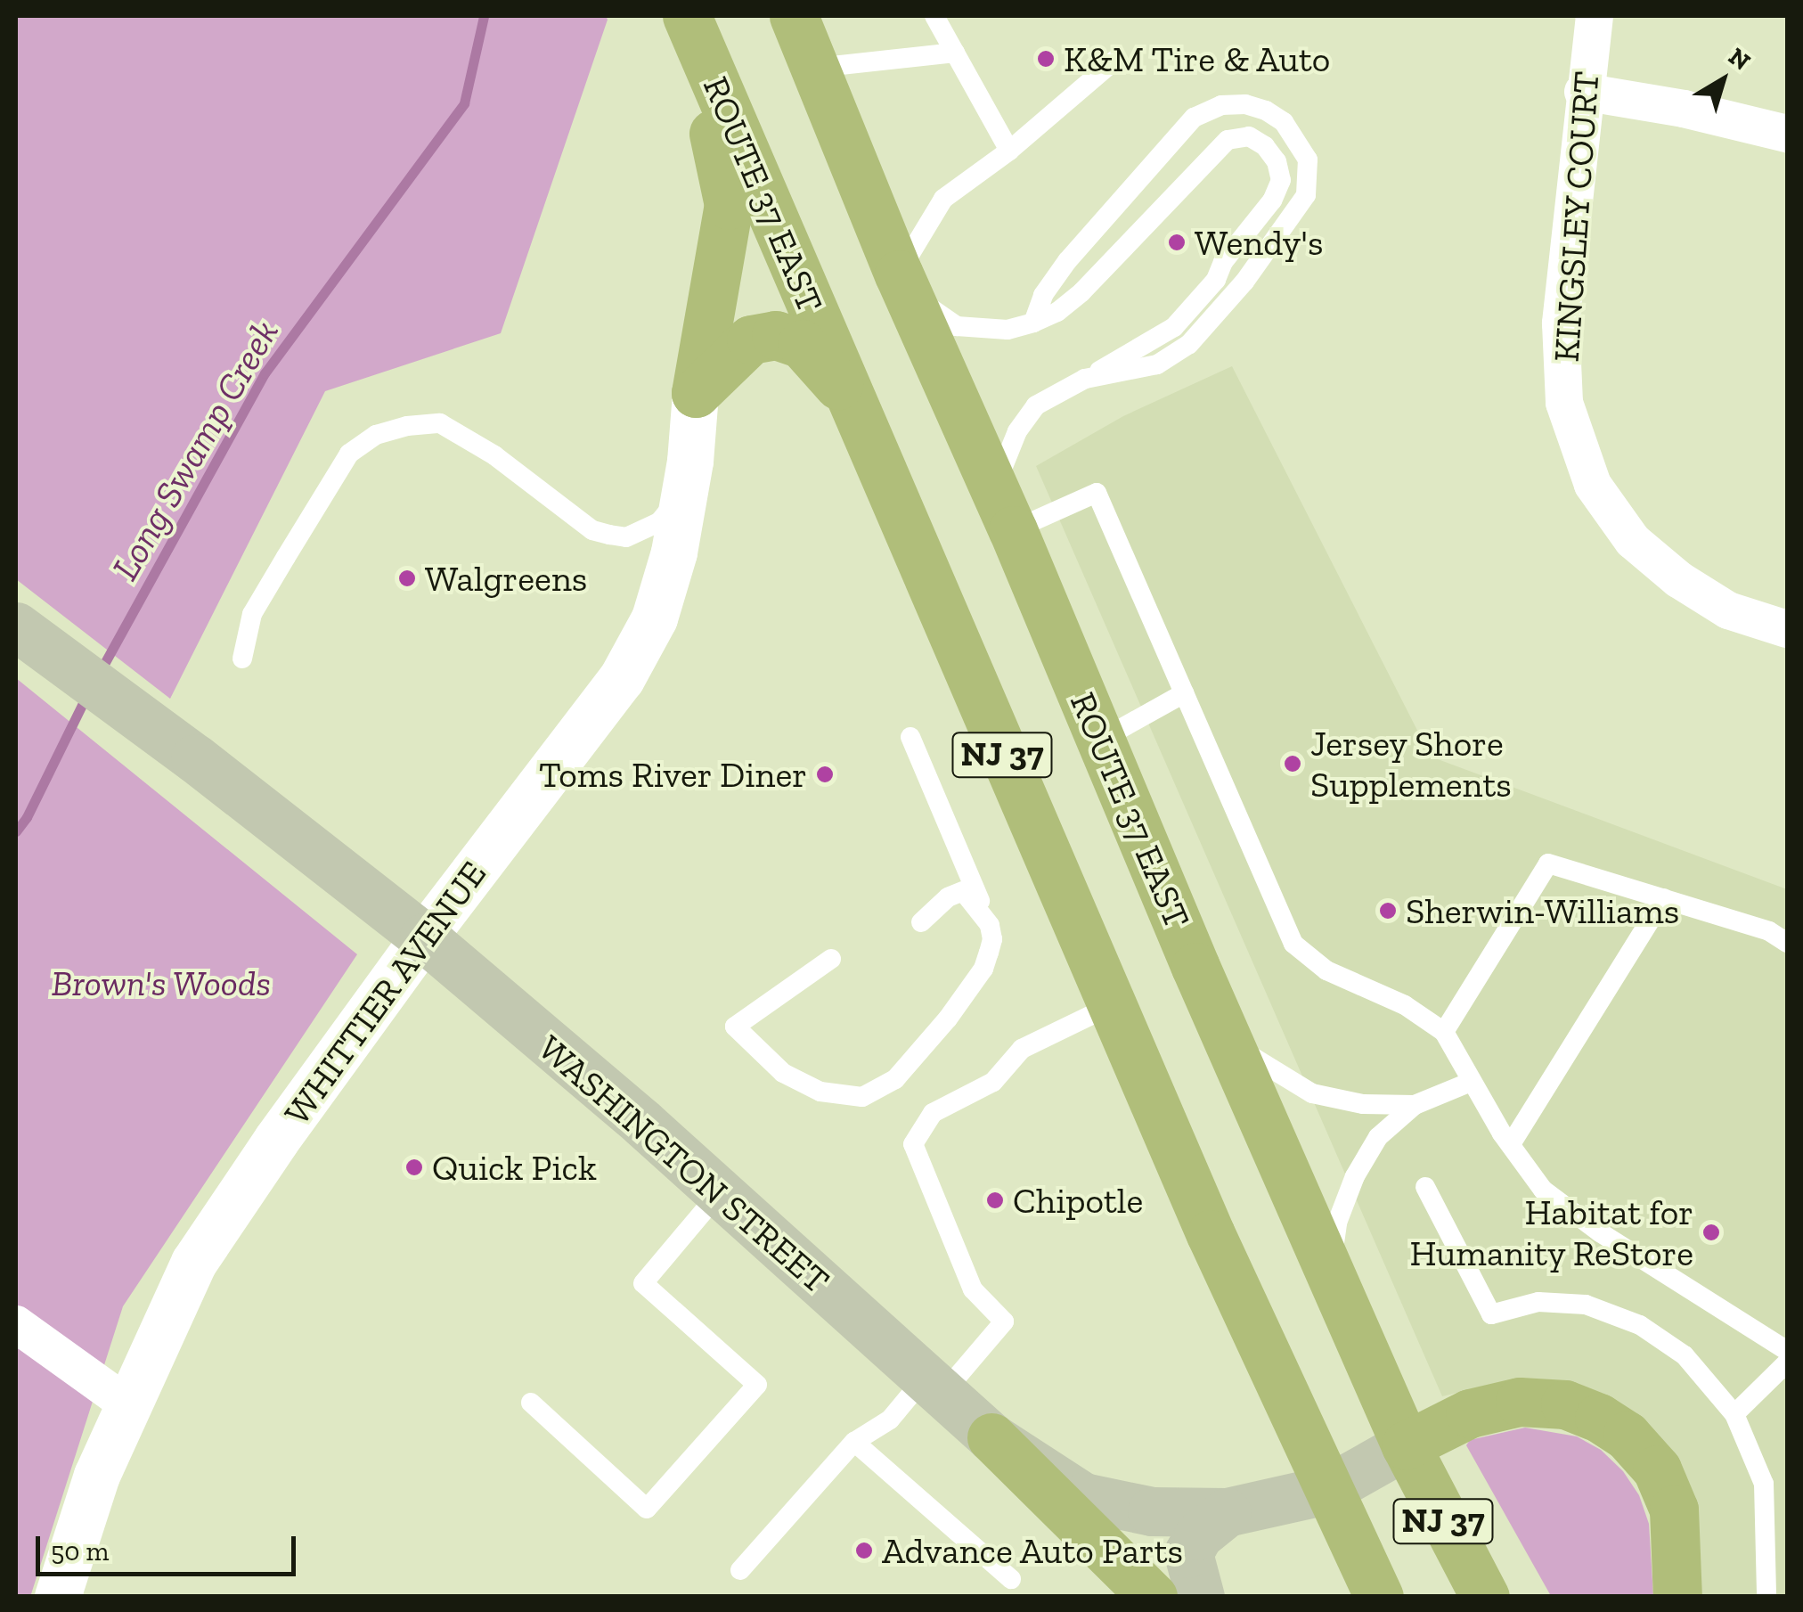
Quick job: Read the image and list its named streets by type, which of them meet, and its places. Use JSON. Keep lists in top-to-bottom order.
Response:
{
  "streets": {
    "highway": ["ROUTE 37 EAST", "NJ 37"],
    "main road": ["WASHINGTON STREET"],
    "street": ["KINGSLEY COURT", "WHITTIER AVENUE"]
  },
  "crossings": [
    ["ROUTE 37 EAST", "WASHINGTON STREET"],
    ["WHITTIER AVENUE", "WASHINGTON STREET"]
  ],
  "water": ["Long Swamp Creek"],
  "parks": ["Brown's Woods"],
  "places": [
    "K&M Tire & Auto",
    "Wendy's",
    "Walgreens",
    "Jersey Shore Supplements",
    "Toms River Diner",
    "Sherwin-Williams",
    "Quick Pick",
    "Chipotle",
    "Habitat for Humanity ReStore",
    "Advance Auto Parts"
  ],
  "scale_bar": "50 m",
  "north": "top right"
}
